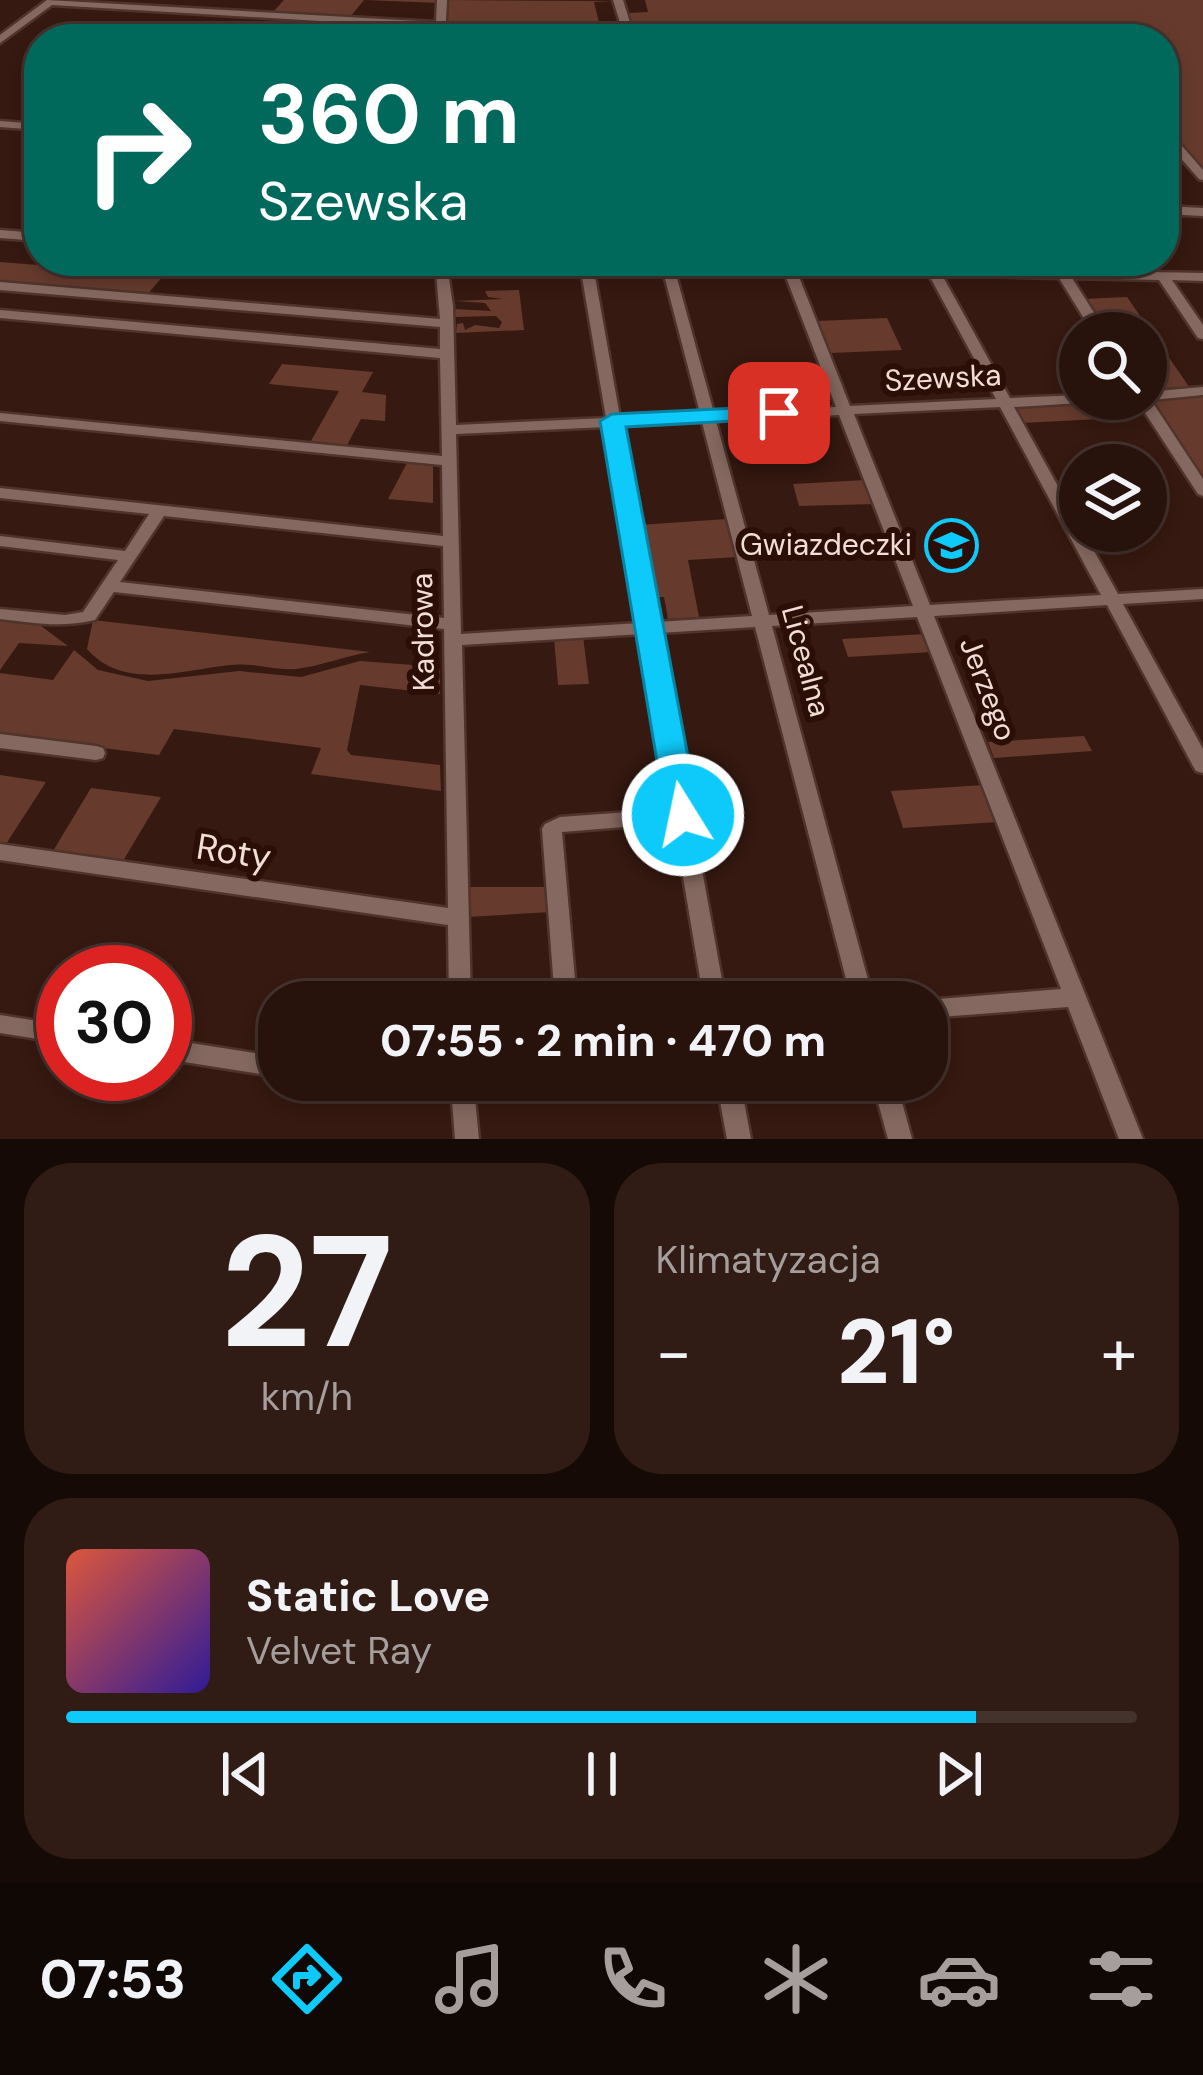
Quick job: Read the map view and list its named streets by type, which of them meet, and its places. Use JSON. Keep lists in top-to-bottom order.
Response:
{
  "streets": {
    "street": [
      "Szewska",
      "Kadrowa",
      "Licealna",
      "Jerzego",
      "Roty"
    ]
  },
  "crossings": [
    ["Szewska", "Kadrowa"],
    ["Szewska", "Licealna"],
    ["Szewska", "Jerzego"],
    ["Kadrowa", "Roty"]
  ],
  "places": {
    "school or university": ["Gwiazdeczki"]
  },
  "page": {
    "turn": ["360 m", "Szewska"],
    "limit": "30",
    "trip": "07:55 · 2 min · 470 m",
    "tile": [
      ["27", "km/h"],
      "Klimatyzacja"
    ],
    "heat": ["−", "21°", "+"],
    "song": ["Static Love", "Velvet Ray"],
    "tabs": "07:53"
  }
}
